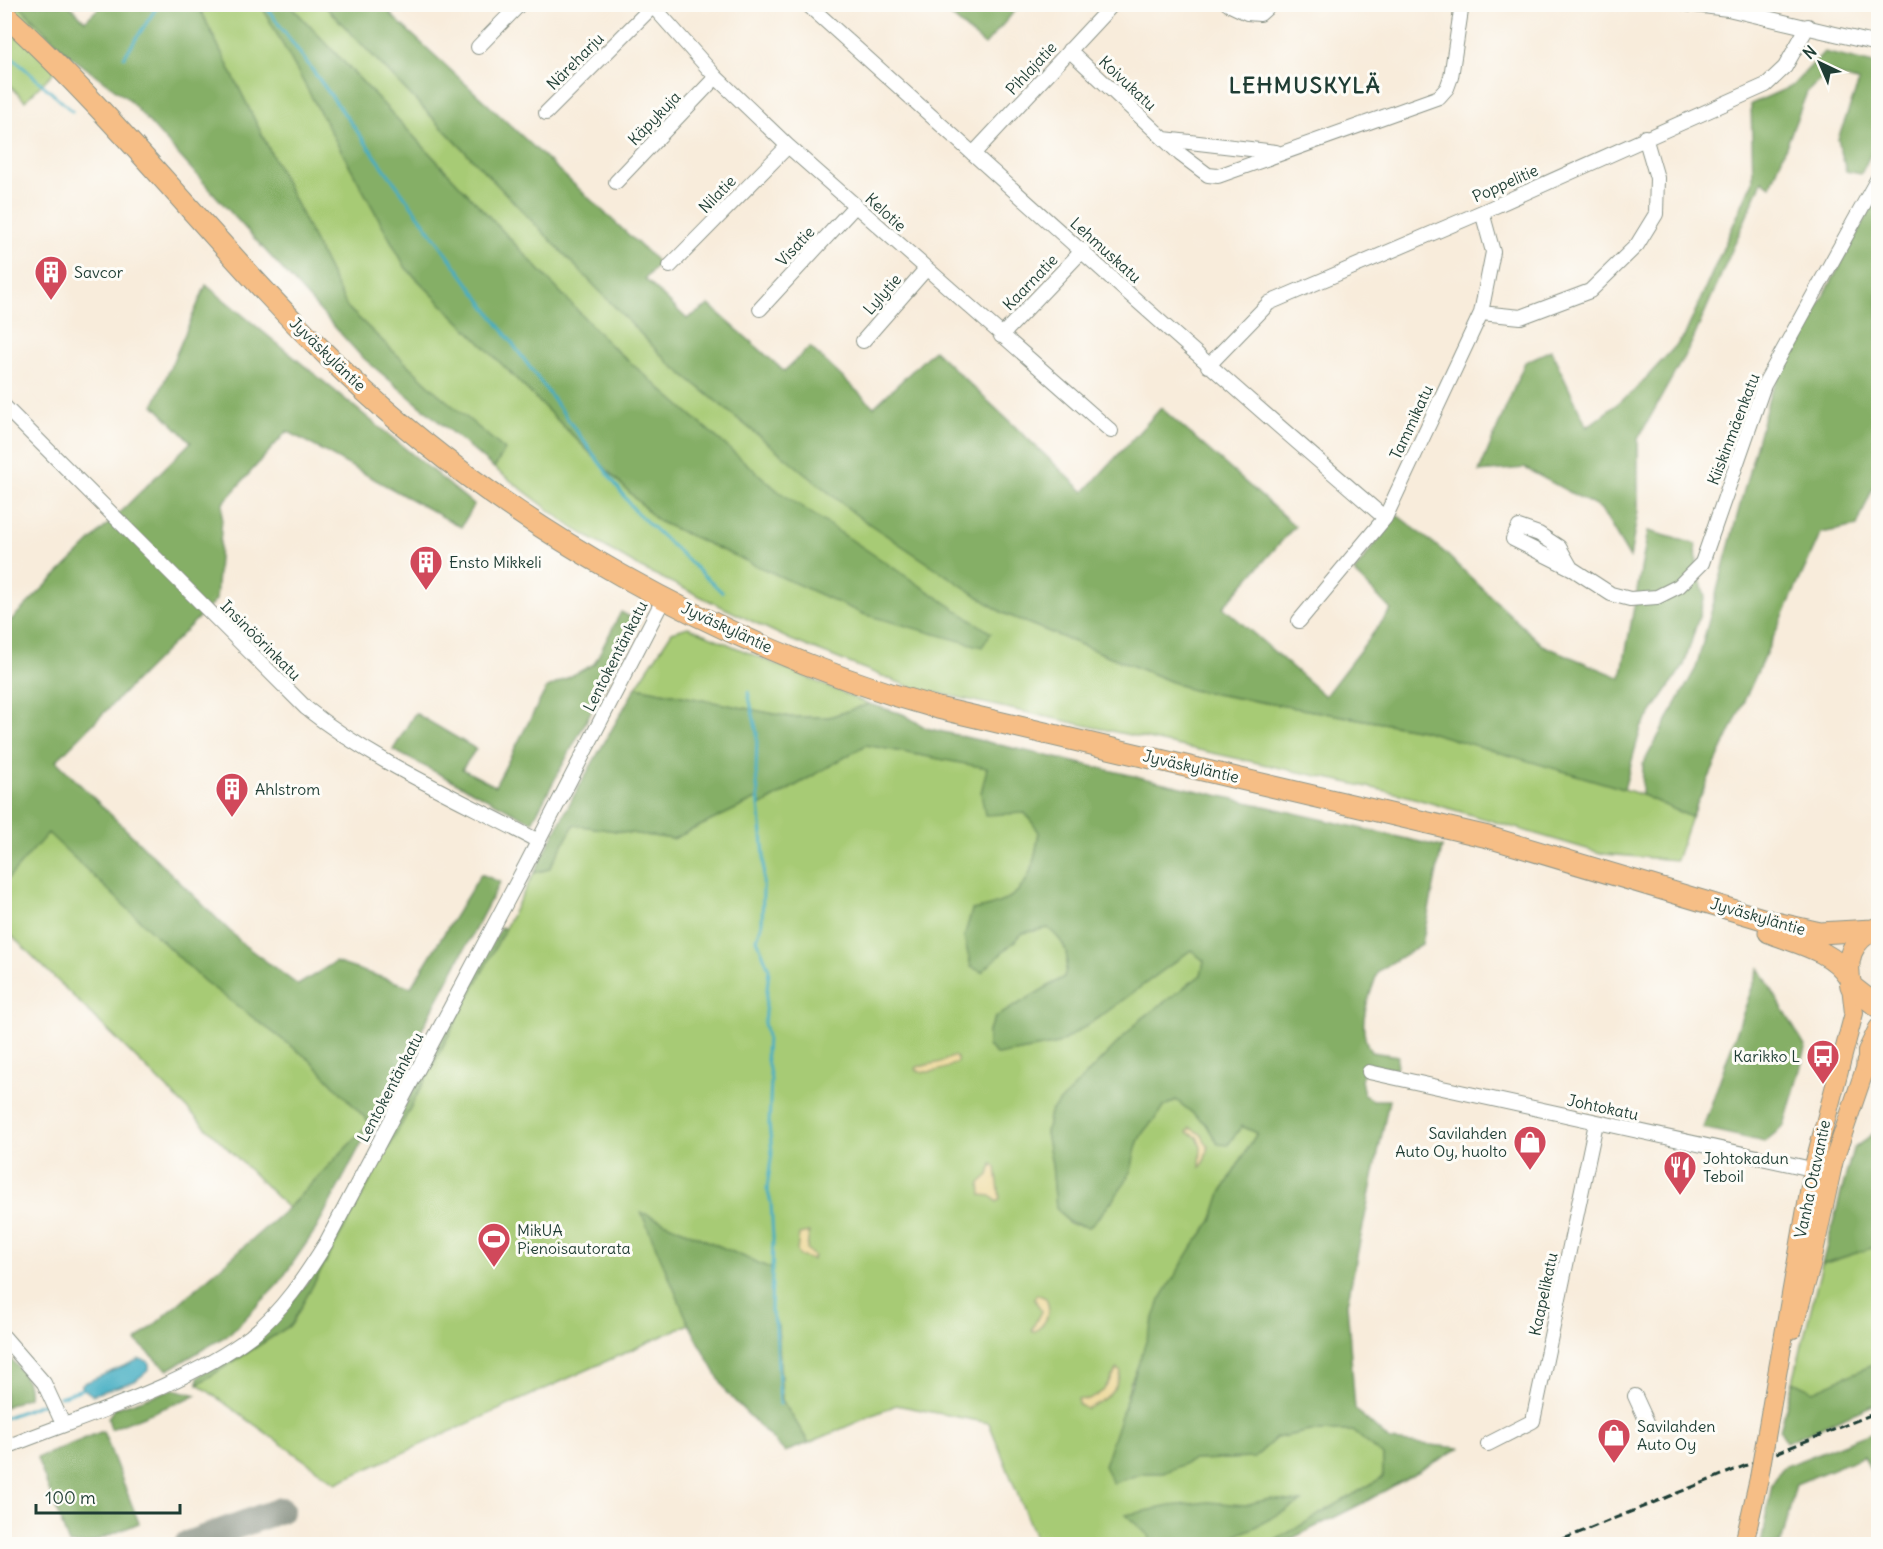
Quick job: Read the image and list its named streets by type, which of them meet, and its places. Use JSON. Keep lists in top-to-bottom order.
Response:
{
  "streets": {
    "highway": ["Jyväskyläntie"],
    "main road": ["Vanha Otavantie"],
    "street": [
      "Näreharju",
      "Pihlajatie",
      "Koivukatu",
      "Käpykuja",
      "Poppelitie",
      "Nilatie",
      "Kelotie",
      "Visatie",
      "Lehmuskatu",
      "Kaarnatie",
      "Lylytie",
      "Tammikatu",
      "Kiiskinmäenkatu",
      "Insinöörinkatu",
      "Lentokentänkatu",
      "Johtokatu",
      "Kaapelikatu"
    ]
  },
  "crossings": [
    ["Näreharju", "Kelotie"],
    ["Pihlajatie", "Koivukatu"],
    ["Pihlajatie", "Lehmuskatu"],
    ["Käpykuja", "Kelotie"],
    ["Poppelitie", "Lehmuskatu"],
    ["Poppelitie", "Tammikatu"],
    ["Nilatie", "Kelotie"],
    ["Kelotie", "Visatie"],
    ["Kelotie", "Kaarnatie"],
    ["Kelotie", "Lylytie"],
    ["Lehmuskatu", "Kaarnatie"],
    ["Lehmuskatu", "Tammikatu"],
    ["Jyväskyläntie", "Lentokentänkatu"],
    ["Jyväskyläntie", "Vanha Otavantie"],
    ["Insinöörinkatu", "Lentokentänkatu"],
    ["Johtokatu", "Vanha Otavantie"],
    ["Johtokatu", "Kaapelikatu"]
  ],
  "districts": ["LEHMUSKYLÄ"],
  "places": {
    "building": ["Savcor", "Ensto Mikkeli", "Ahlstrom"],
    "bus stop": ["Karikko L"],
    "shop": ["Savilahden Auto Oy, huolto", "Savilahden Auto Oy"],
    "restaurant": ["Johtokadun Teboil"],
    "sports": ["MikUA Pienoisautorata"]
  },
  "scale_bar": "100 m",
  "north": "top left"
}
